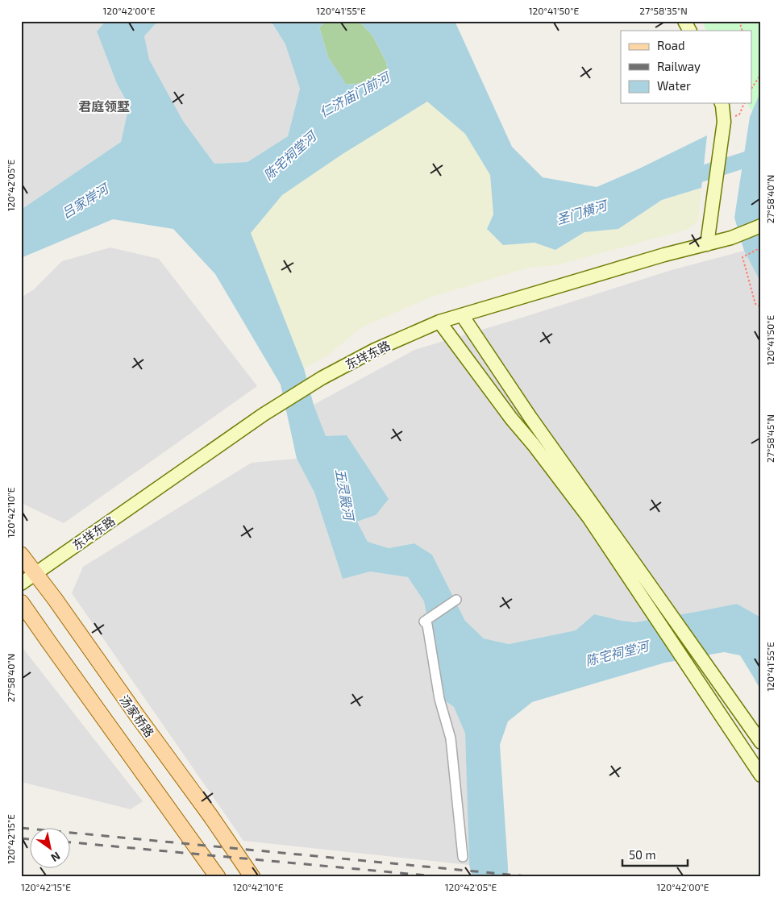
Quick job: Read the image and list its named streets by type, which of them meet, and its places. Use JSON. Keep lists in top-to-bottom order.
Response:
{
  "streets": {
    "main road": ["东垟东路", "汤家桥路"]
  },
  "crossings": [
    ["东垟东路", "汤家桥路"]
  ],
  "districts": ["君庭领墅"],
  "water": [
    "仁济庙门前河",
    "陈宅祠堂河",
    "吕家岸河",
    "圣门横河",
    "五灵殿河"
  ],
  "legend": ["Road", "Railway", "Water"],
  "scale_bar": "50 m",
  "north": "bottom right",
  "coordinates": [
    "120°42'00\"E",
    "120°41'55\"E",
    "120°41'50\"E",
    "27°58'35\"N",
    "120°42'05\"E",
    "27°58'40\"N",
    "27°58'45\"N",
    "120°42'10\"E",
    "120°42'15\"E"
  ]
}
